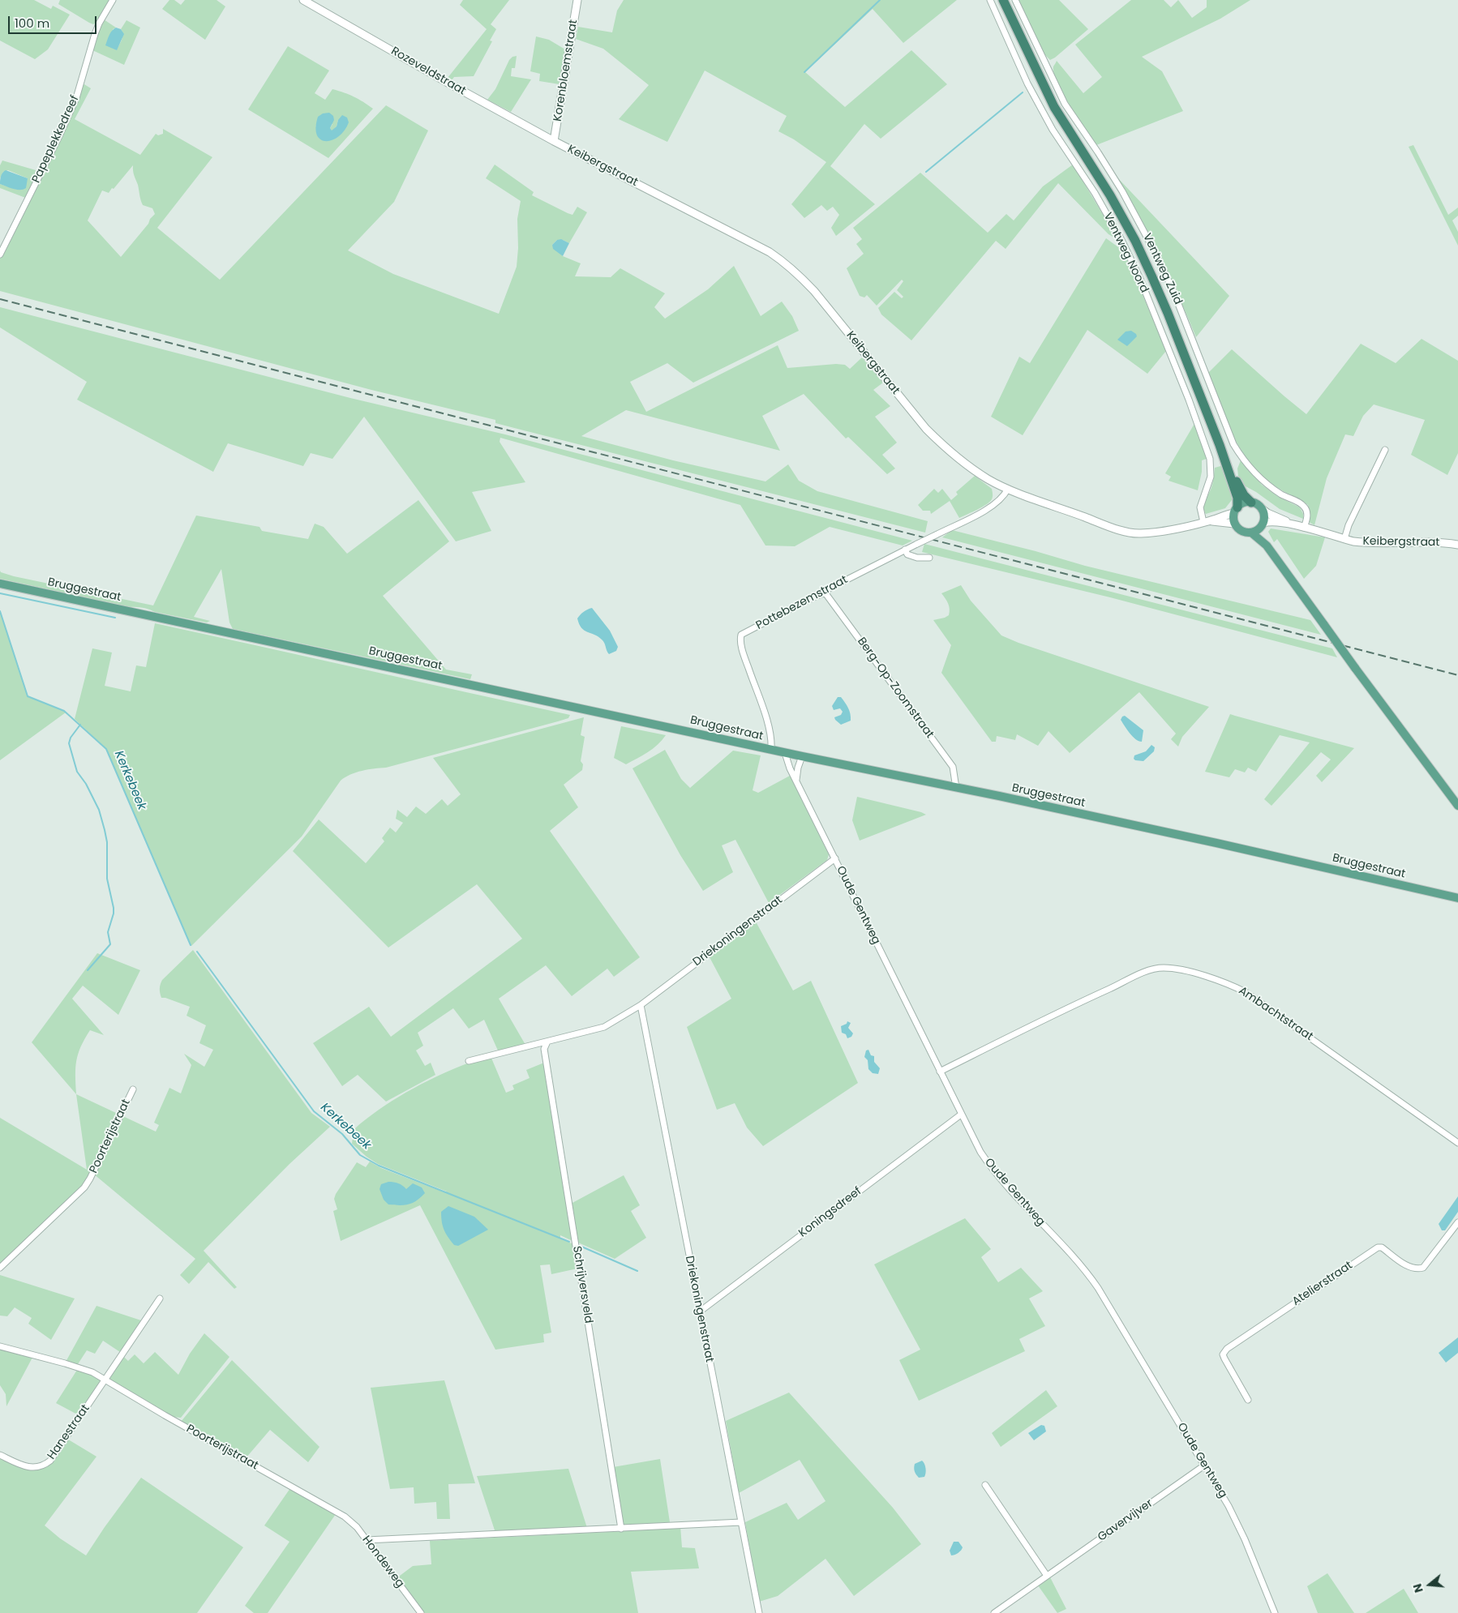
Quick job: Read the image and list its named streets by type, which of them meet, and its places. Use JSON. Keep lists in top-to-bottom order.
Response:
{
  "streets": {
    "main road": ["Bruggestraat"],
    "street": [
      "Korenbloemstraat",
      "Rozeveldstraat",
      "Papeplekkedreef",
      "Keibergstraat",
      "Ventweg Noord",
      "Ventweg Zuid",
      "Pottebezemstraat",
      "Berg-Op-Zoomstraat",
      "Oude Gentweg",
      "Driekoningenstraat",
      "Ambachtstraat",
      "Poorterijstraat",
      "Koningsdreef",
      "Atelierstraat",
      "Schrijversveld",
      "Hanestraat",
      "Gavervijver",
      "Hondeweg"
    ]
  },
  "crossings": [
    ["Korenbloemstraat", "Rozeveldstraat"],
    ["Korenbloemstraat", "Keibergstraat"],
    ["Rozeveldstraat", "Keibergstraat"],
    ["Keibergstraat", "Ventweg Noord"],
    ["Keibergstraat", "Ventweg Zuid"],
    ["Keibergstraat", "Pottebezemstraat"],
    ["Bruggestraat", "Pottebezemstraat"],
    ["Bruggestraat", "Berg-Op-Zoomstraat"],
    ["Bruggestraat", "Oude Gentweg"],
    ["Pottebezemstraat", "Berg-Op-Zoomstraat"],
    ["Oude Gentweg", "Driekoningenstraat"],
    ["Oude Gentweg", "Ambachtstraat"],
    ["Oude Gentweg", "Koningsdreef"],
    ["Oude Gentweg", "Gavervijver"],
    ["Driekoningenstraat", "Koningsdreef"],
    ["Driekoningenstraat", "Schrijversveld"],
    ["Poorterijstraat", "Hanestraat"],
    ["Poorterijstraat", "Hondeweg"]
  ],
  "water": ["Kerkebeek"],
  "scale_bar": "100 m",
  "north": "left"
}
